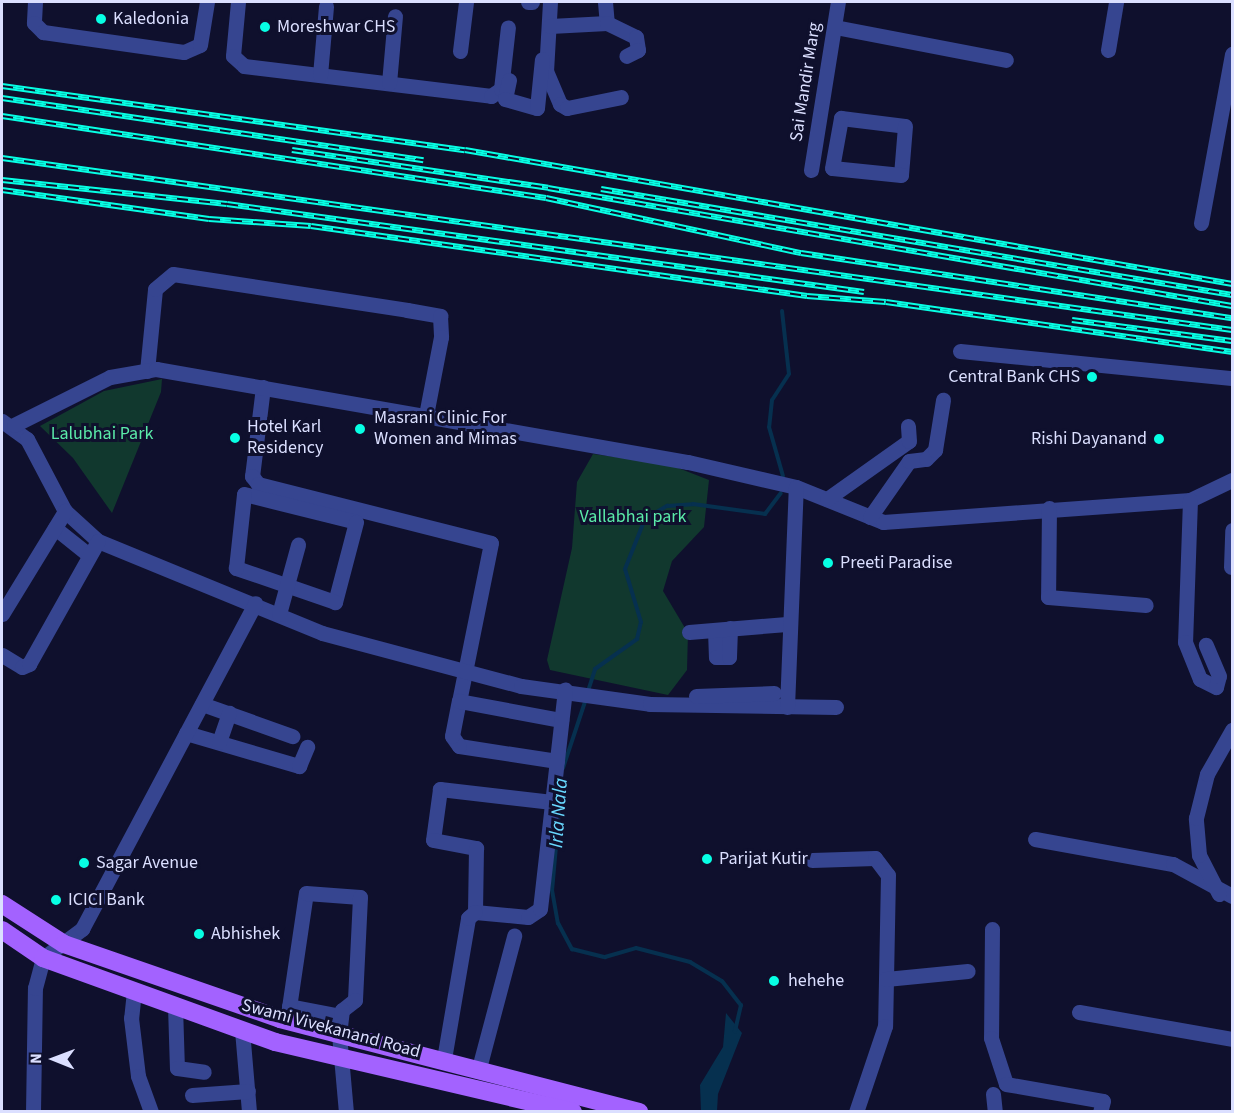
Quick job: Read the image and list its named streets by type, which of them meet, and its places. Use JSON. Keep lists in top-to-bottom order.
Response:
{
  "streets": {
    "main road": ["Swami Vivekanand Road"],
    "street": ["Sai Mandir Marg"]
  },
  "water": ["Irla Nala"],
  "parks": ["Lalubhai Park", "Vallabhai park"],
  "places": [
    "Kaledonia",
    "Moreshwar CHS",
    "Central Bank CHS",
    "Masrani Clinic For Women and Mimas",
    "Hotel Karl Residency",
    "Rishi Dayanand",
    "Preeti Paradise",
    "Parijat Kutir",
    "Sagar Avenue",
    "ICICI Bank",
    "Abhishek",
    "hehehe"
  ],
  "north": "left"
}
